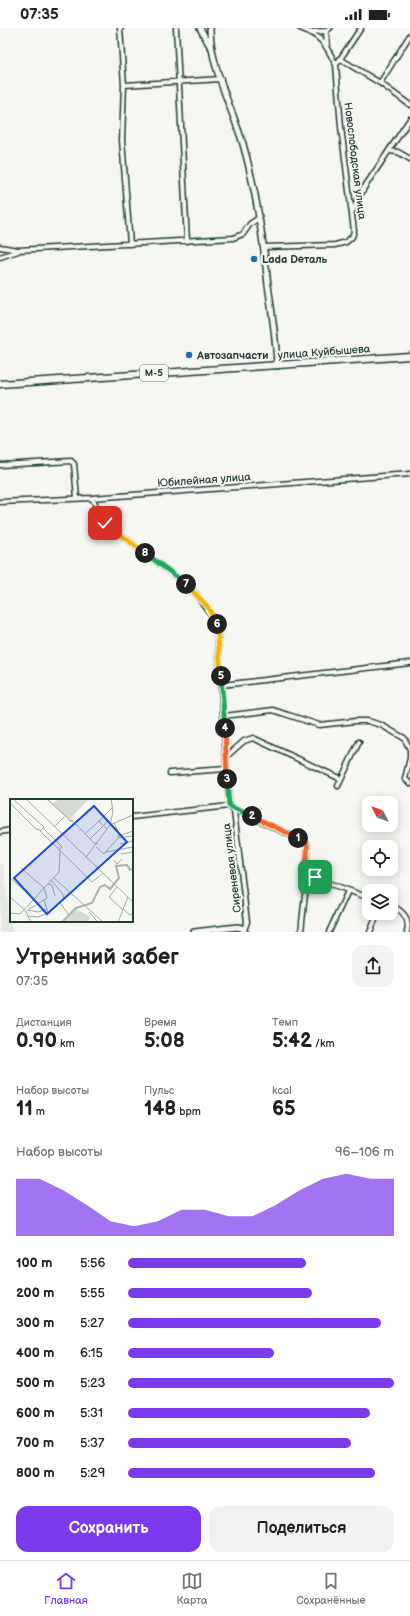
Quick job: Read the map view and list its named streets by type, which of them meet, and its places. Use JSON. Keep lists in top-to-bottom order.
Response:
{
  "streets": {
    "highway": ["улица Куйбышева", "М-5"],
    "street": ["Новослободская улица", "Юбилейная улица", "Сиреневая улица"]
  },
  "places": ["Lada Dеталь", "Автозапчасти"],
  "north": "top left",
  "page": {
    "status": "07:35",
    "pins": [
      "8",
      "7",
      "6",
      "5",
      "4",
      "3",
      "2",
      "1"
    ],
    "heading": ["Утренний забег", "07:35"],
    "stats": [
      ["Дистанция", "0.90 km"],
      ["Время", "5:08"],
      ["Темп", "5:42 /km"],
      ["Набор высоты", "11 m"],
      ["Пульс", "148 bpm"],
      ["kcal", "65"]
    ],
    "chart": ["Набор высоты", "96–106 m"],
    "list": [
      {
        "name": "100 m",
        "note": "5:56"
      },
      {
        "name": "200 m",
        "note": "5:55"
      },
      {
        "name": "300 m",
        "note": "5:27"
      },
      {
        "name": "400 m",
        "note": "6:15"
      },
      {
        "name": "500 m",
        "note": "5:23"
      },
      {
        "name": "600 m",
        "note": "5:31"
      },
      {
        "name": "700 m",
        "note": "5:37"
      },
      {
        "name": "800 m",
        "note": "5:29"
      }
    ],
    "buttons": ["Сохранить", "Поделиться"],
    "tabs": ["Главная", "Карта", "Сохранённые"]
  }
}
